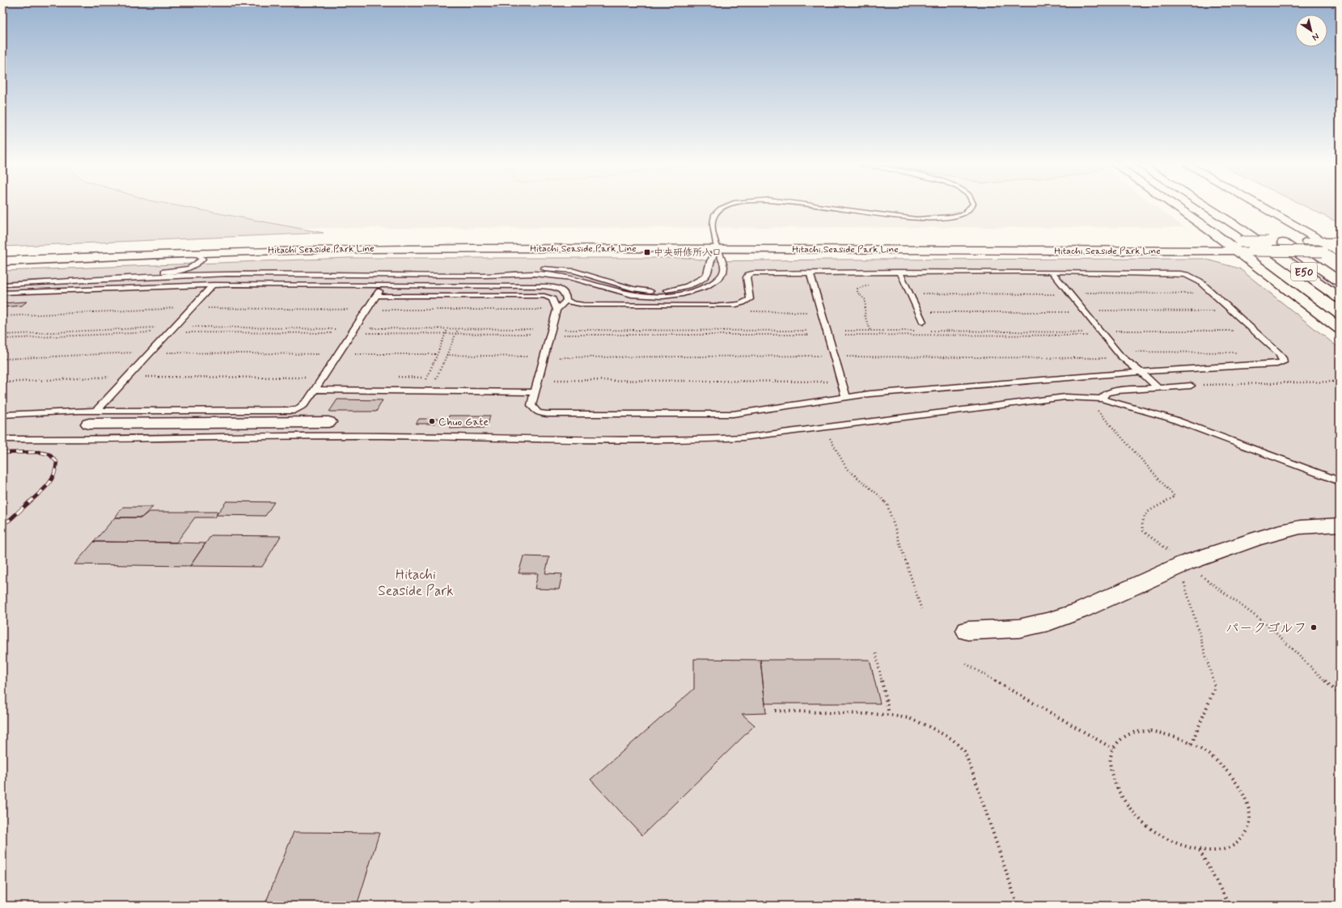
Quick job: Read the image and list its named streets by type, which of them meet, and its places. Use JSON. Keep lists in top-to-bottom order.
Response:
{
  "streets": {
    "main road": ["Hitachi Seaside Park Line", "E50"]
  },
  "parks": ["Hitachi Seaside Park"],
  "places": {
    "transit": ["中央研修所入口"],
    "other": ["Chuo Gate", "パークゴルフ"]
  },
  "north": "bottom right"
}
